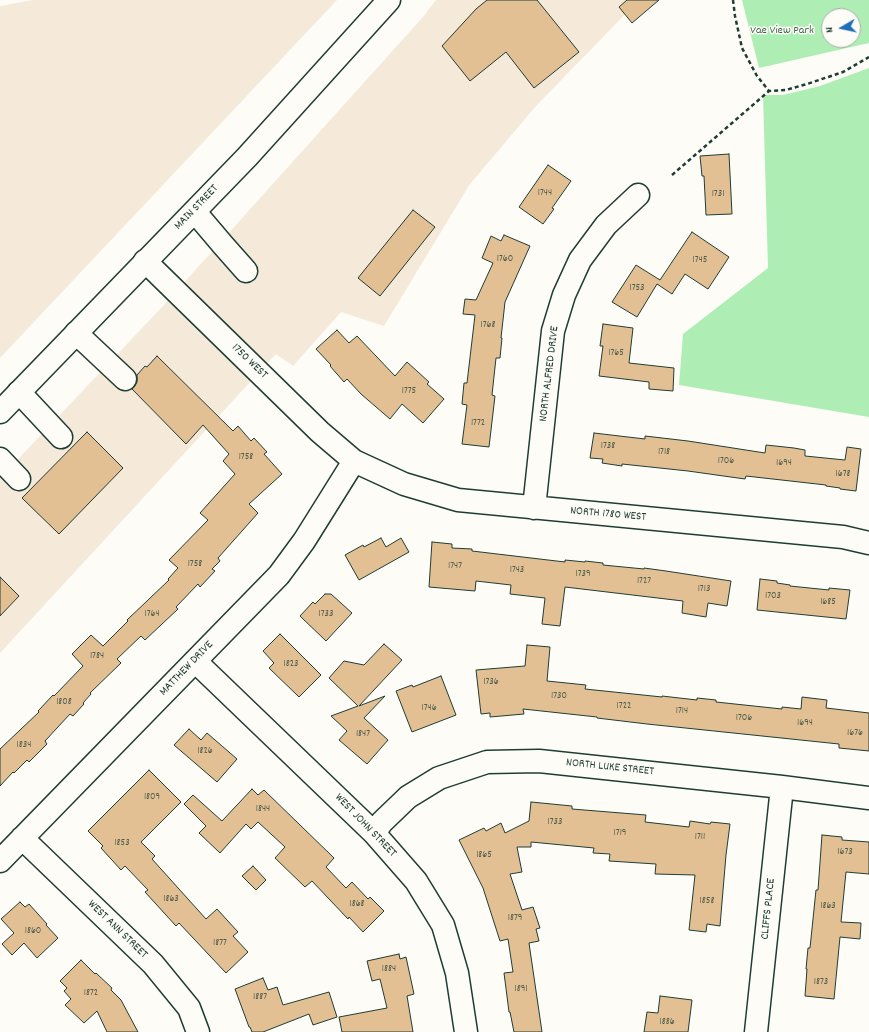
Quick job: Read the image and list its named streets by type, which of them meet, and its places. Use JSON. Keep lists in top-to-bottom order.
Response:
{
  "streets": {
    "street": [
      "MAIN STREET",
      "1750 WEST",
      "NORTH ALFRED DRIVE",
      "NORTH 1780 WEST",
      "MATTHEW DRIVE",
      "NORTH LUKE STREET",
      "WEST JOHN STREET",
      "CLIFFS PLACE",
      "WEST ANN STREET"
    ]
  },
  "crossings": [
    ["MAIN STREET", "1750 WEST"],
    ["1750 WEST", "NORTH 1780 WEST"],
    ["1750 WEST", "MATTHEW DRIVE"],
    ["NORTH ALFRED DRIVE", "NORTH 1780 WEST"],
    ["NORTH 1780 WEST", "MATTHEW DRIVE"],
    ["MATTHEW DRIVE", "WEST JOHN STREET"],
    ["MATTHEW DRIVE", "WEST ANN STREET"],
    ["NORTH LUKE STREET", "WEST JOHN STREET"],
    ["NORTH LUKE STREET", "CLIFFS PLACE"]
  ],
  "parks": ["Vae View Park"],
  "house_numbers": [
    "1744",
    "1731",
    "1760",
    "1745",
    "1753",
    "1768",
    "1765",
    "1775",
    "1772",
    "1738",
    "1718",
    "1758",
    "1706",
    "1694",
    "1678",
    "1758",
    "1747",
    "1743",
    "1739",
    "1727",
    "1713",
    "1703",
    "1685",
    "1764",
    "1733",
    "1784",
    "1823",
    "1736",
    "1730",
    "1808",
    "1722",
    "1746",
    "1714",
    "1706",
    "1694",
    "1676",
    "1847",
    "1834",
    "1826",
    "1809",
    "1844",
    "1733",
    "1719",
    "1711",
    "1853",
    "1673",
    "1865",
    "1863",
    "1858",
    "1868",
    "1863",
    "1879",
    "1860",
    "1877",
    "1884",
    "1873",
    "1891",
    "1872",
    "1887",
    "1886"
  ],
  "north": "left"
}
